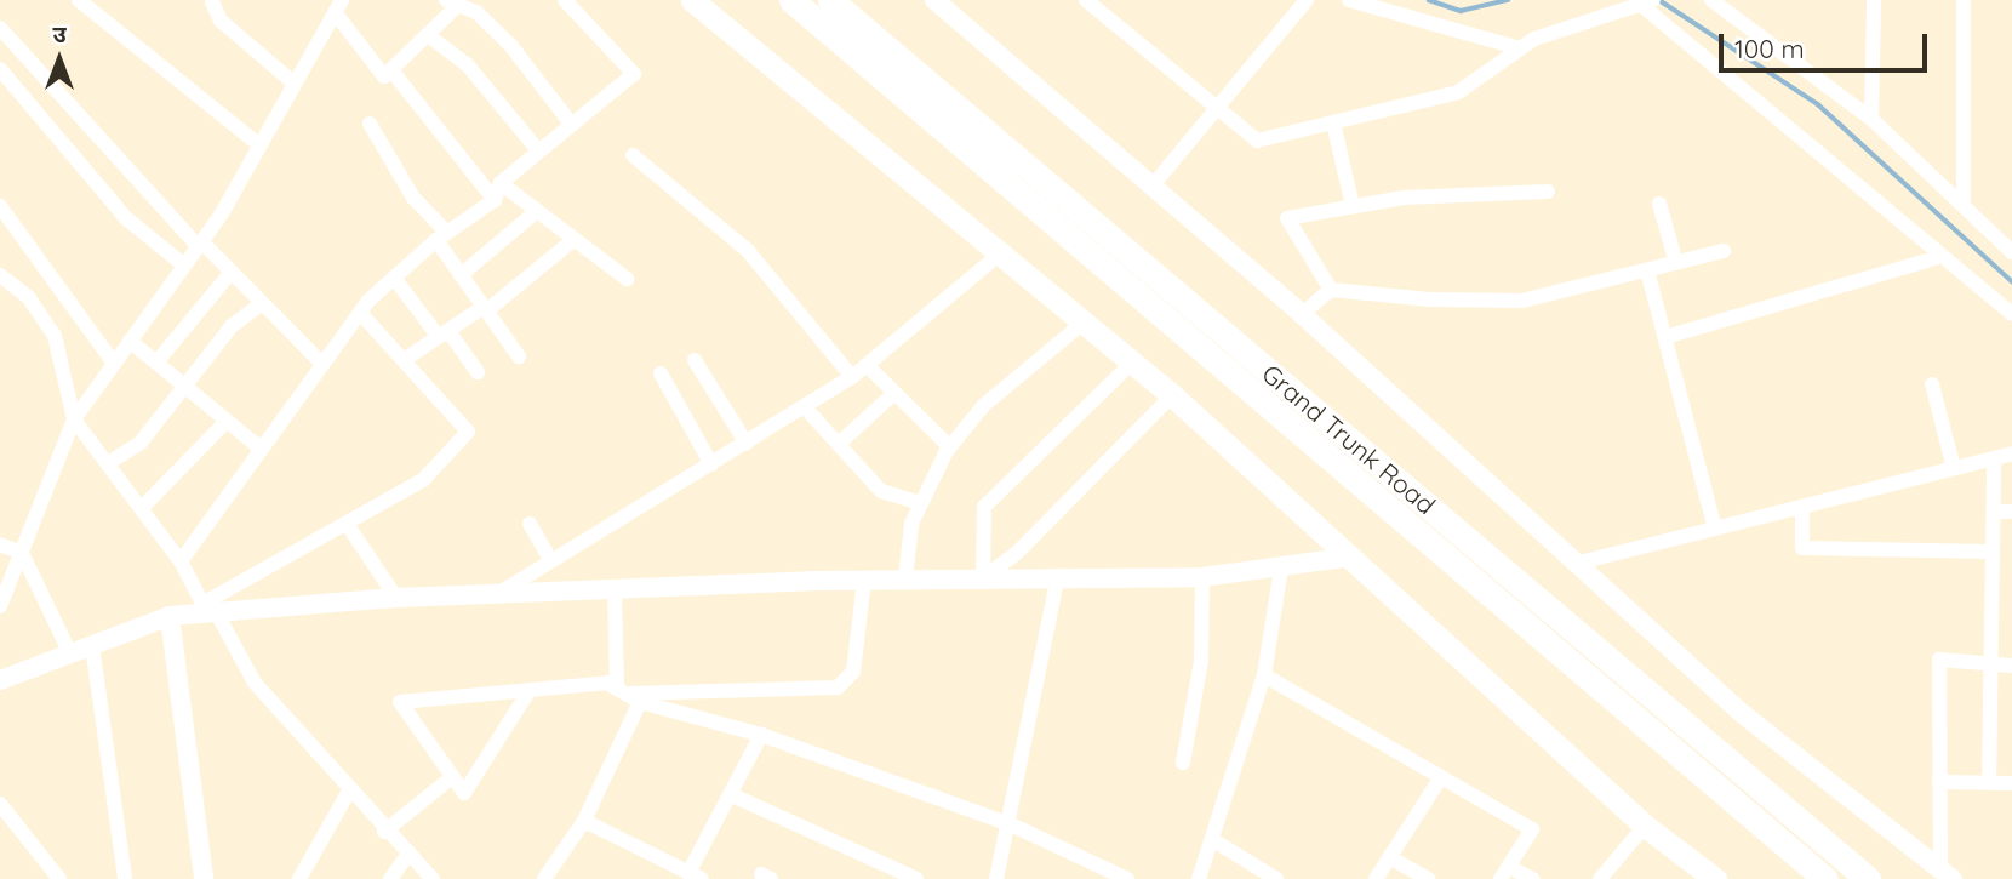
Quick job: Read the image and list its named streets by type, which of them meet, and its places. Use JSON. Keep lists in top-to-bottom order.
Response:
{
  "streets": {
    "highway": ["Grand Trunk Road"]
  },
  "scale_bar": "100 m",
  "north": "top"
}
